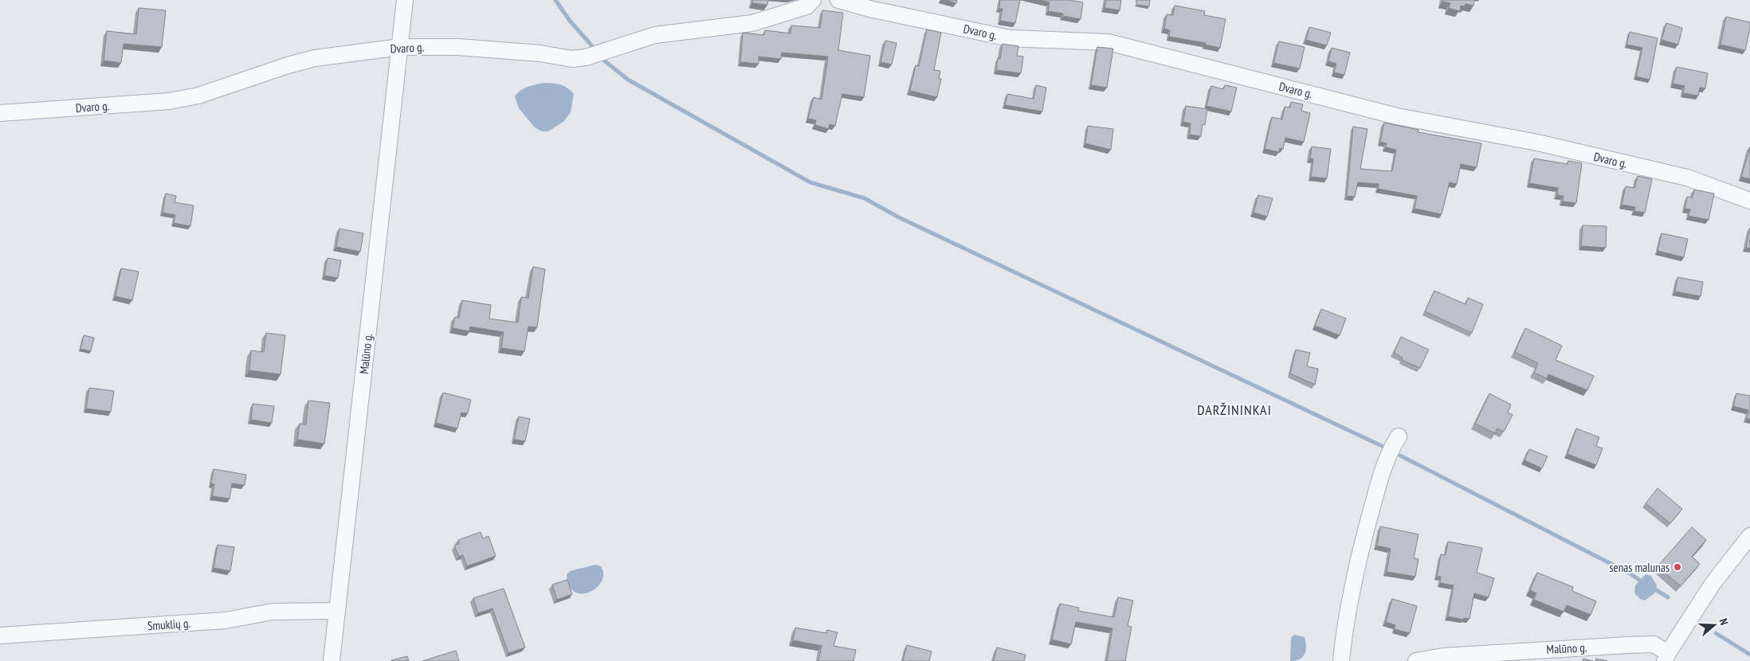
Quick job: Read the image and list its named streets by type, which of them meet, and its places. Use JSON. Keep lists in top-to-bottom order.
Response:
{
  "streets": {
    "street": ["Dvaro g.", "Malūno g.", "Smuklių g."]
  },
  "crossings": [
    ["Dvaro g.", "Malūno g."],
    ["Malūno g.", "Smuklių g."]
  ],
  "districts": ["DARŽININKAI"],
  "places": ["senas malunas"],
  "north": "right"
}
